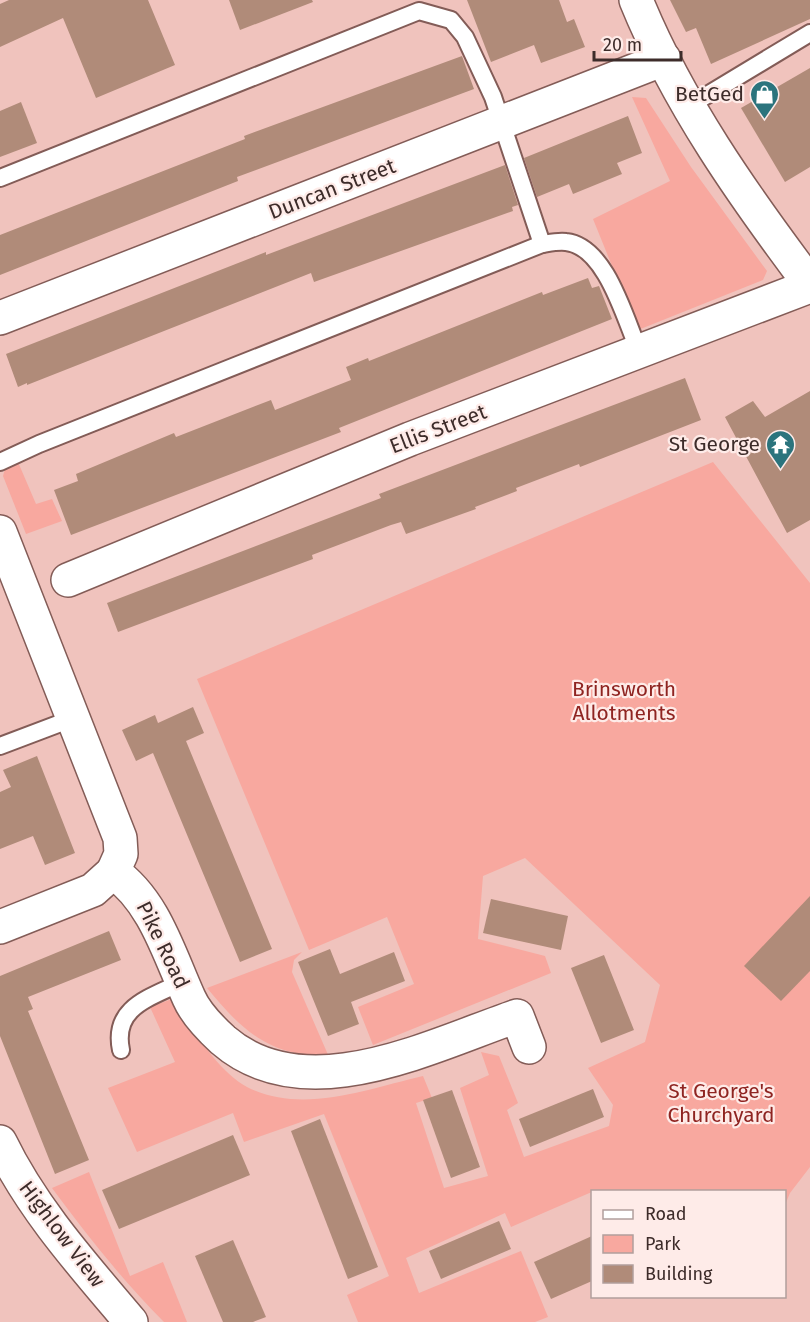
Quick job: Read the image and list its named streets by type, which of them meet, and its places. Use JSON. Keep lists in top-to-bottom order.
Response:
{
  "streets": {
    "street": [
      "Duncan Street",
      "Ellis Street",
      "Pike Road",
      "Highlow View"
    ]
  },
  "parks": ["Brinsworth Allotments", "St George's Churchyard"],
  "places": {
    "shop": ["BetGed"],
    "temple": ["St George"]
  },
  "legend": ["Road", "Park", "Building"],
  "scale_bar": "20 m"
}
